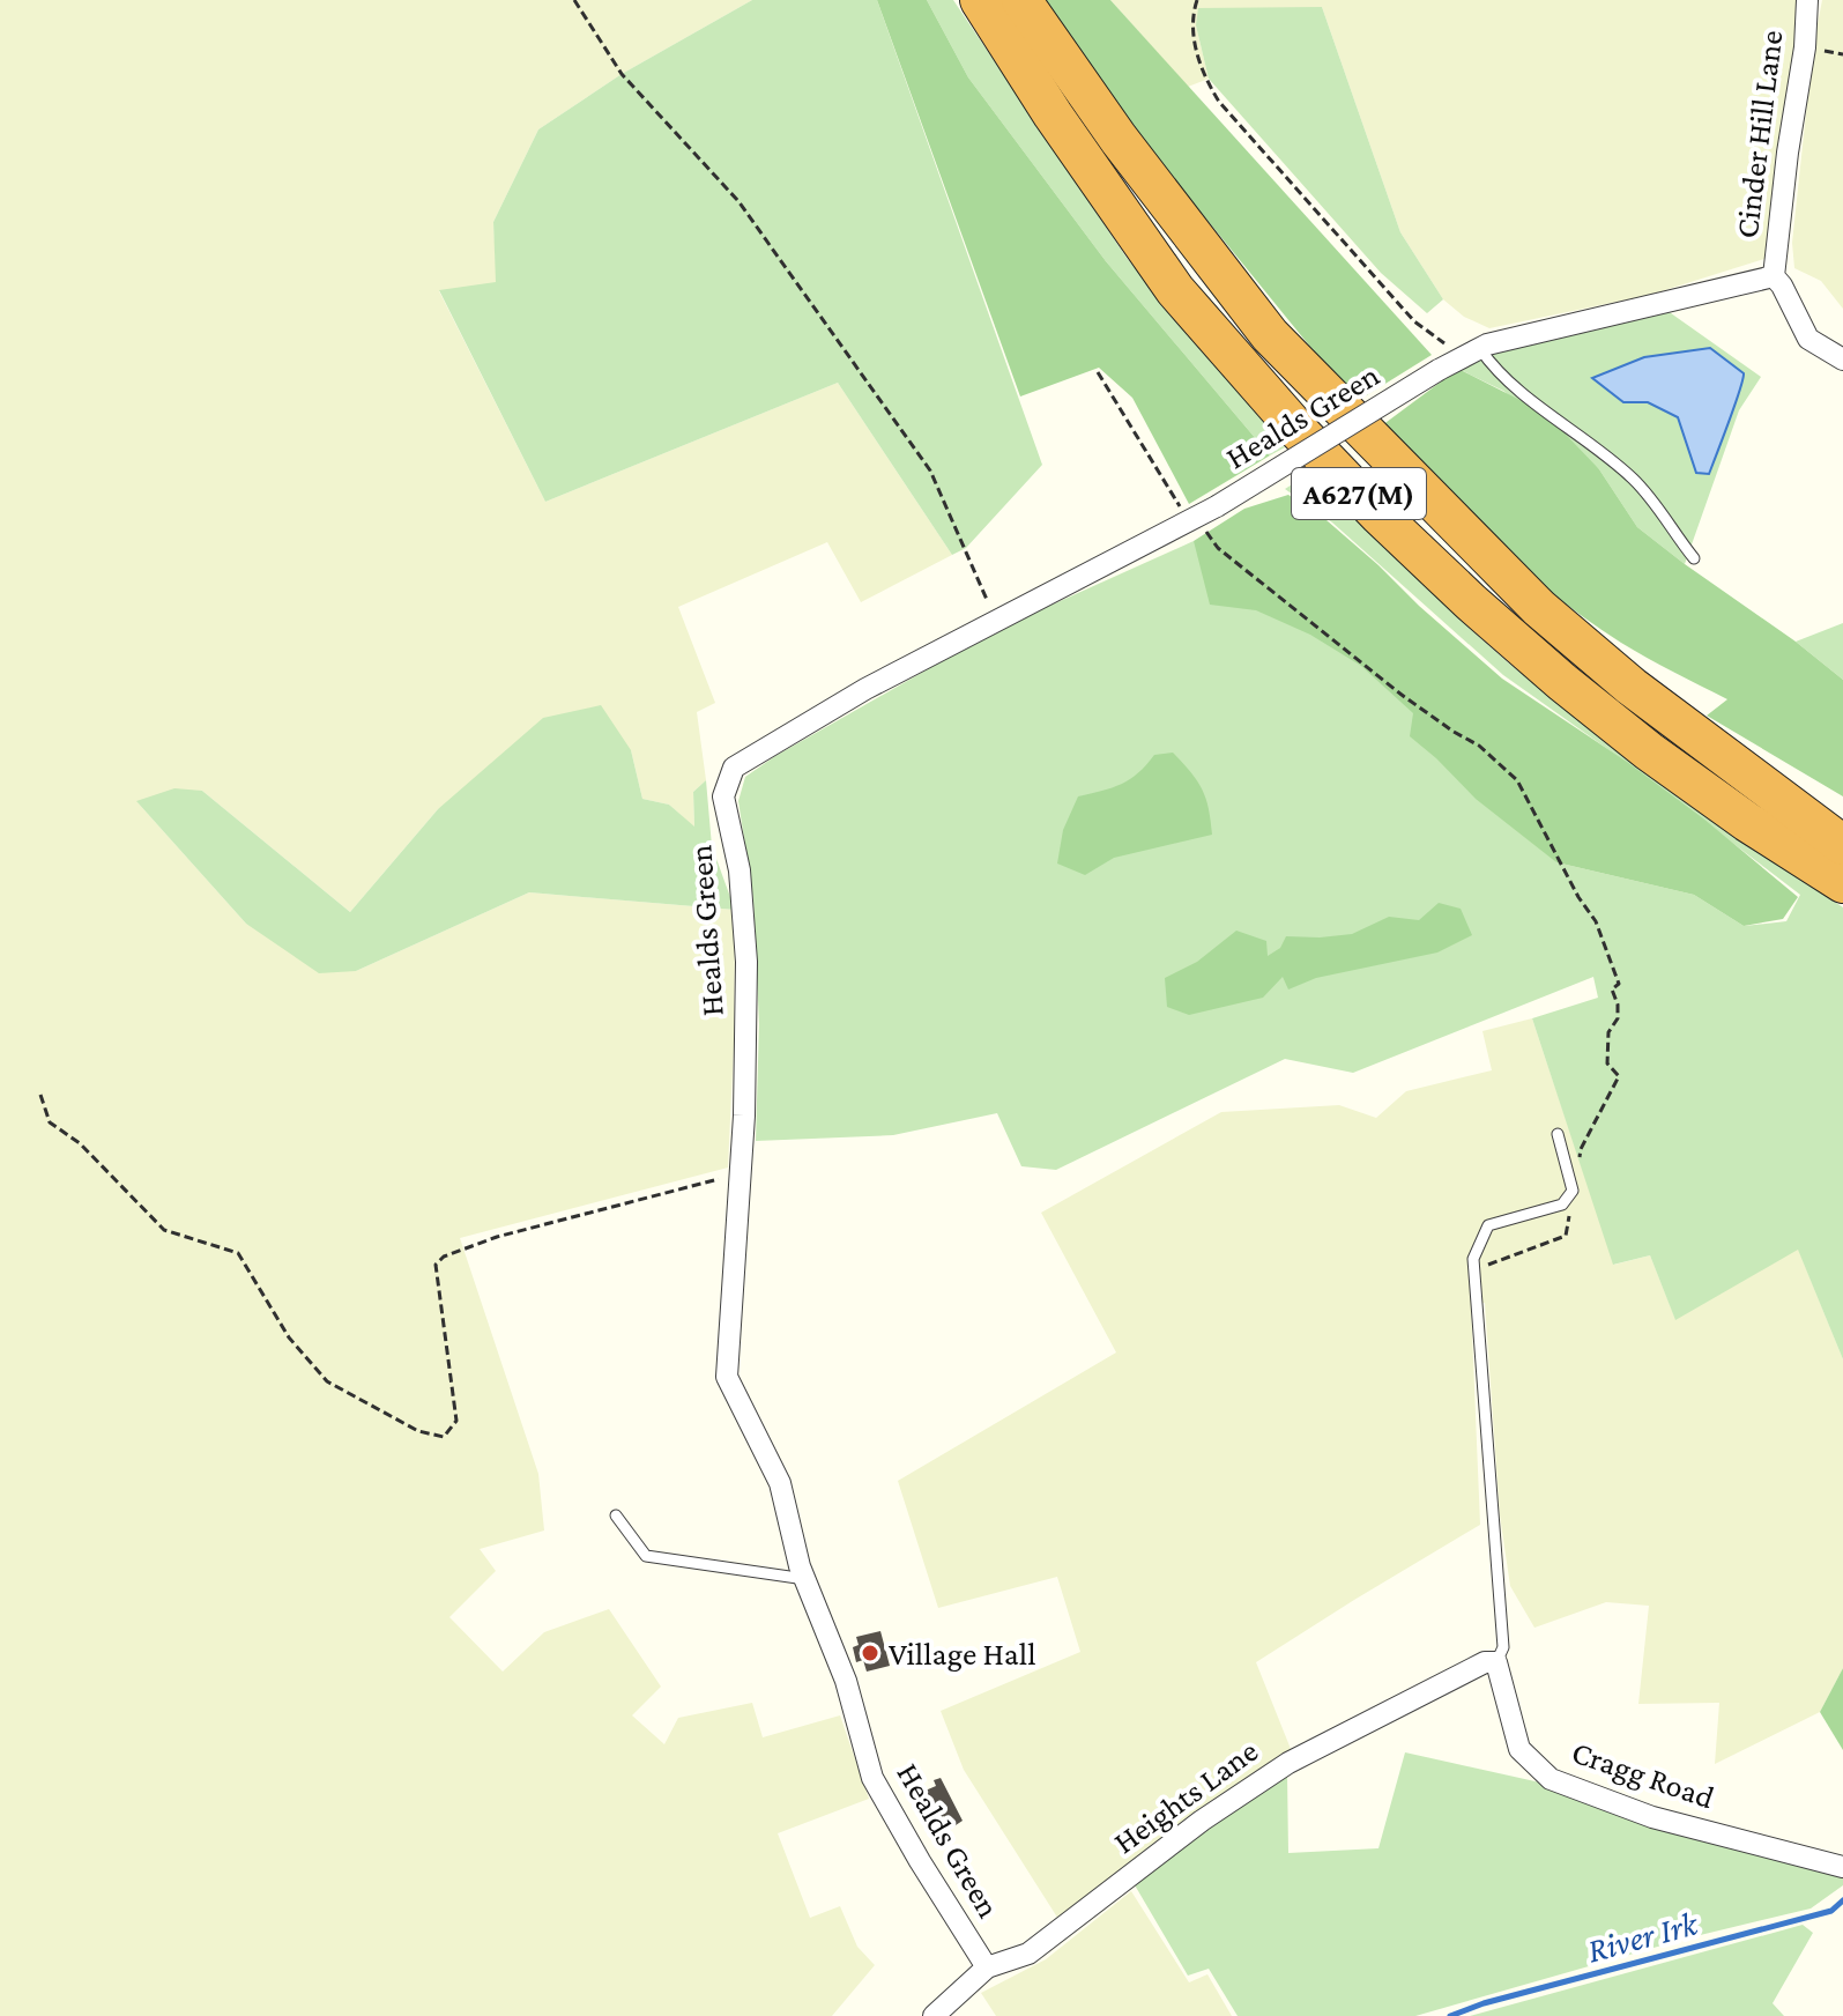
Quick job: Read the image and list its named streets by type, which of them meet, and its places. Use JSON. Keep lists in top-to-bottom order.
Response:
{
  "streets": {
    "highway": ["A627(M)"],
    "street": [
      "Cinder Hill Lane",
      "Healds Green",
      "Cragg Road",
      "Heights Lane"
    ]
  },
  "crossings": [
    ["Cinder Hill Lane", "Healds Green"],
    ["Healds Green", "Heights Lane"],
    ["Cragg Road", "Heights Lane"]
  ],
  "water": ["River Irk"],
  "places": ["Village Hall"]
}
